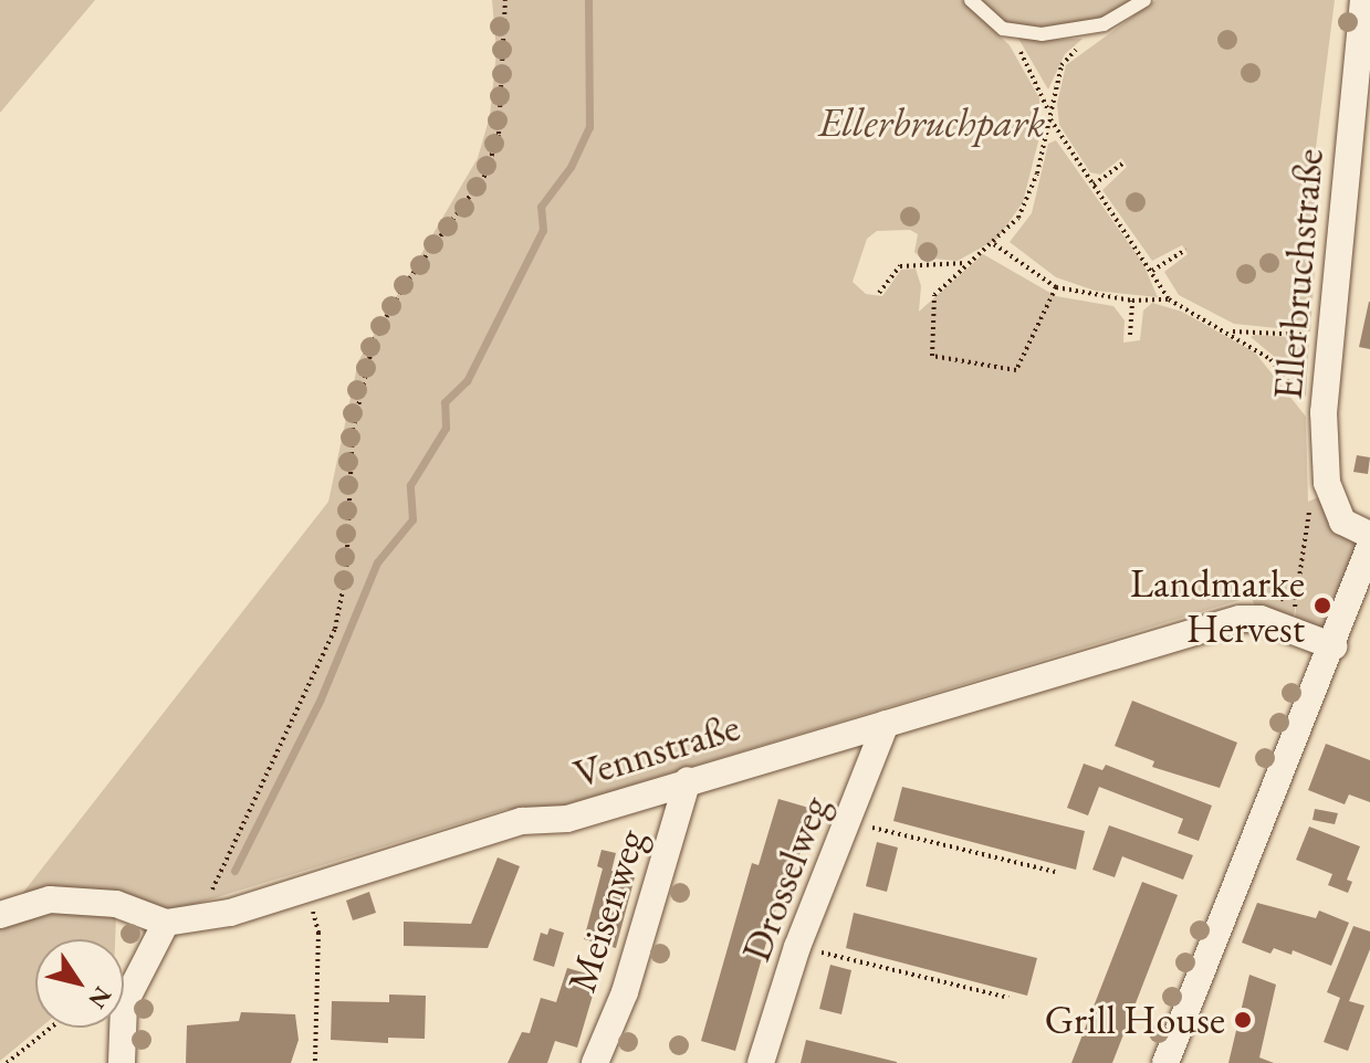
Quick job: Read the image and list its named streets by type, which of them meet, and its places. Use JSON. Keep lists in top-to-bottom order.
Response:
{
  "streets": {
    "street": [
      "Ellerbruchstraße",
      "Vennstraße",
      "Drosselweg",
      "Meisenweg"
    ]
  },
  "crossings": [
    ["Vennstraße", "Drosselweg"],
    ["Vennstraße", "Meisenweg"]
  ],
  "parks": ["Ellerbruchpark"],
  "places": ["Landmarke Hervest", "Grill House"],
  "north": "bottom right"
}
